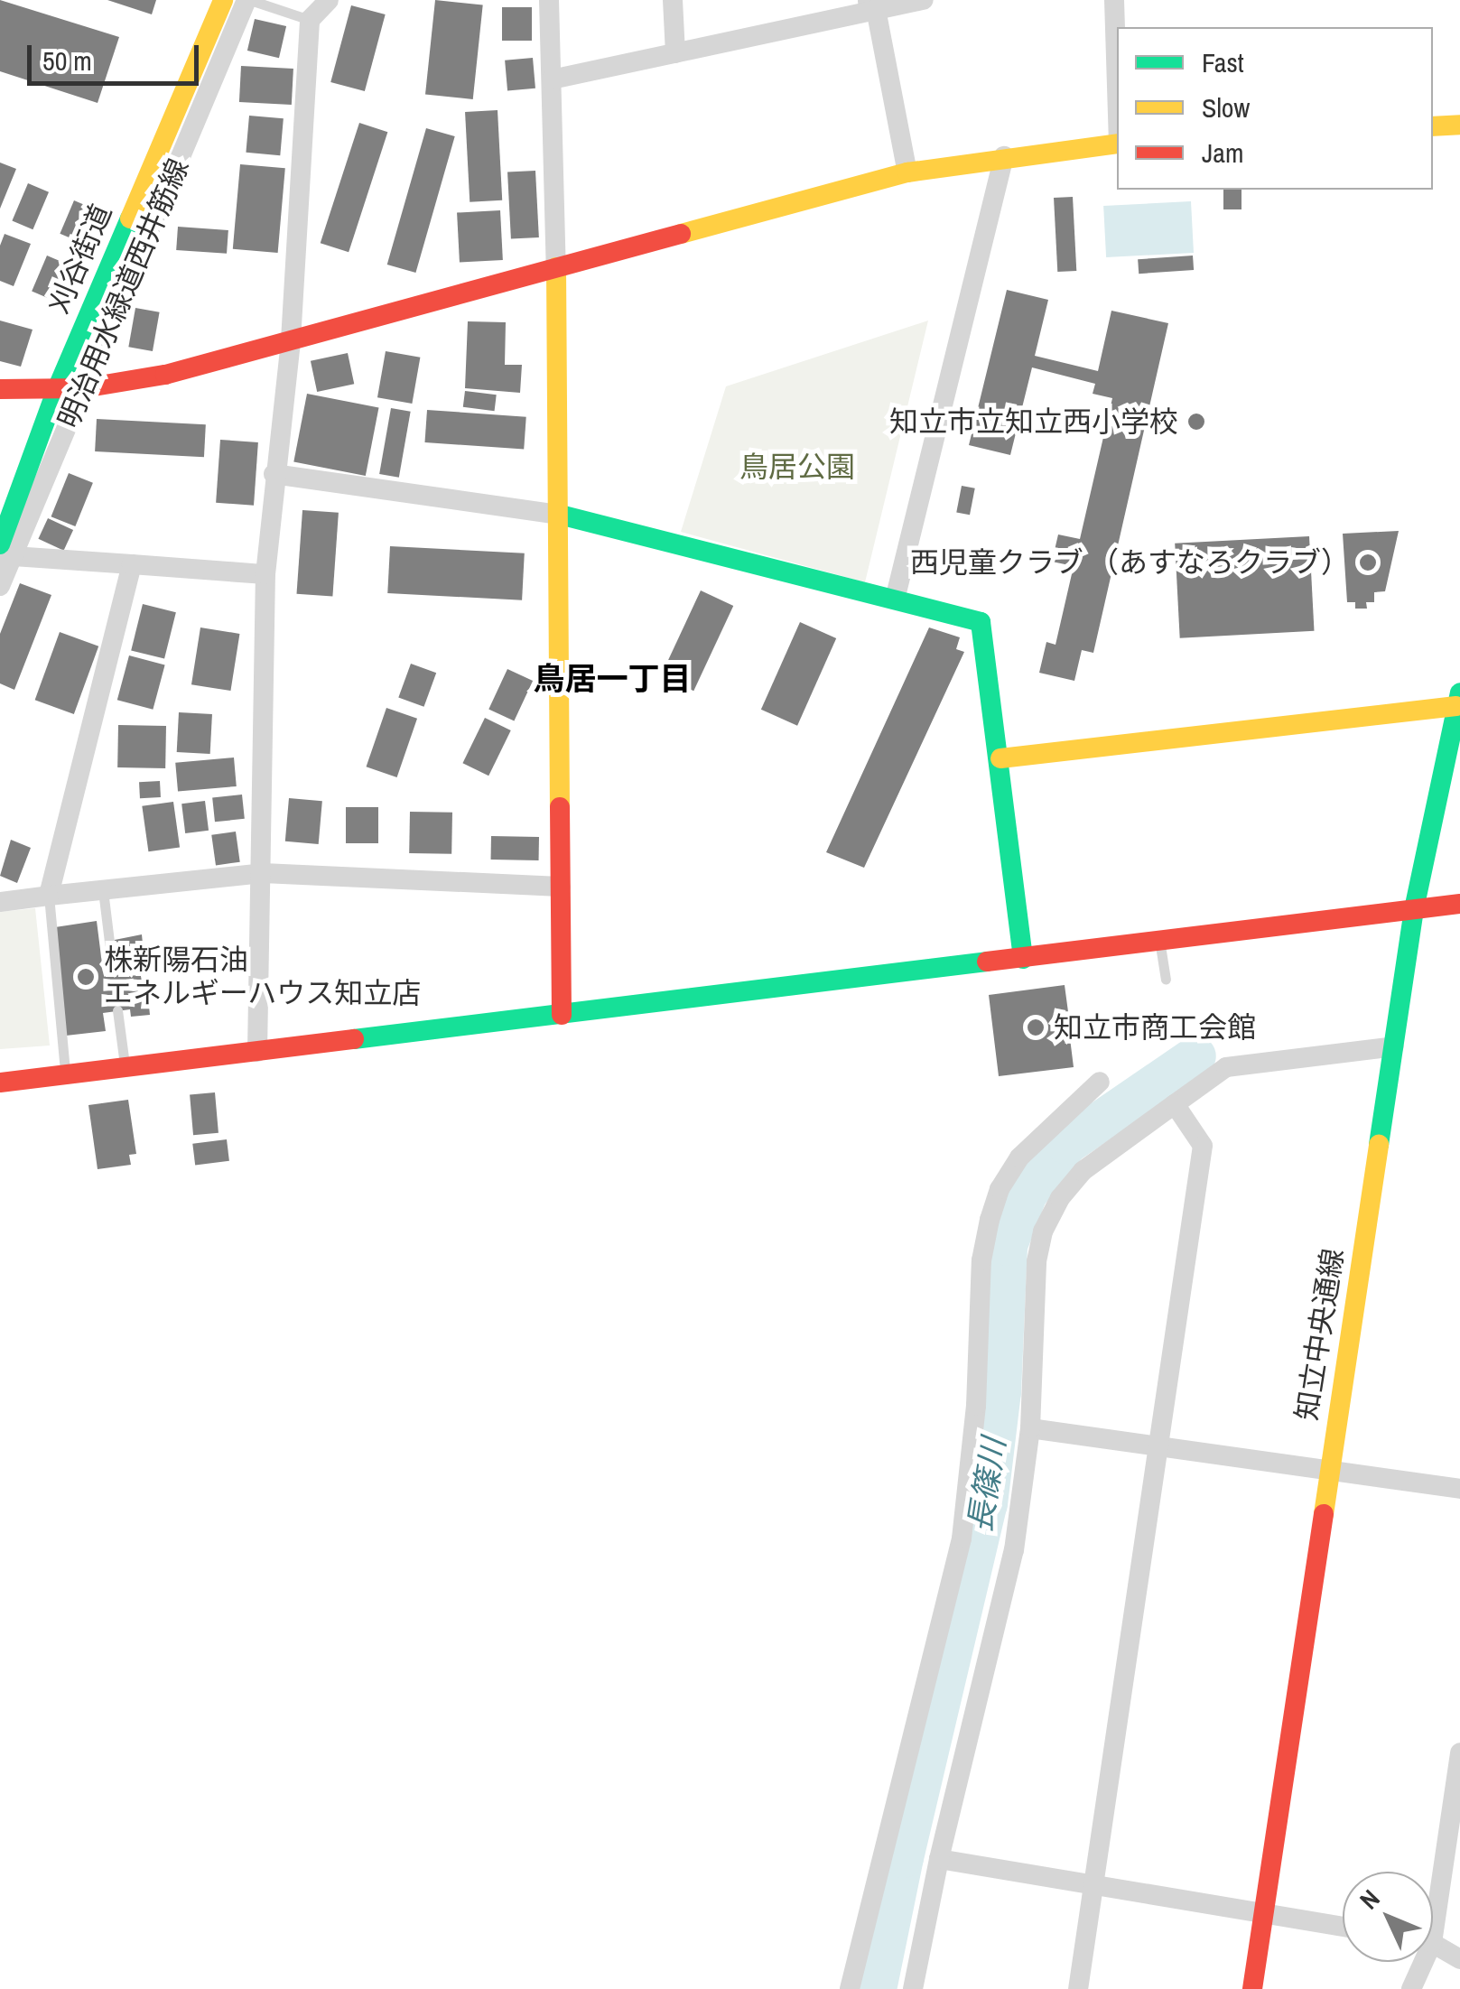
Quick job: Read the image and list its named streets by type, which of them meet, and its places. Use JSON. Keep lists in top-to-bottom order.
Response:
{
  "streets": {
    "street": ["刈谷街道", "明治用水緑道西井筋線", "知立中央通線"]
  },
  "crossings": [
    ["刈谷街道", "明治用水緑道西井筋線"]
  ],
  "districts": ["鳥居一丁目"],
  "water": ["長篠川"],
  "parks": ["鳥居公園"],
  "places": [
    "知立市立知立西小学校",
    "西児童クラブ （あすなろクラブ）",
    "株新陽石油 エネルギーハウス知立店",
    "知立市商工会館"
  ],
  "legend": ["Fast", "Slow", "Jam"],
  "scale_bar": "50 m",
  "north": "top left"
}
